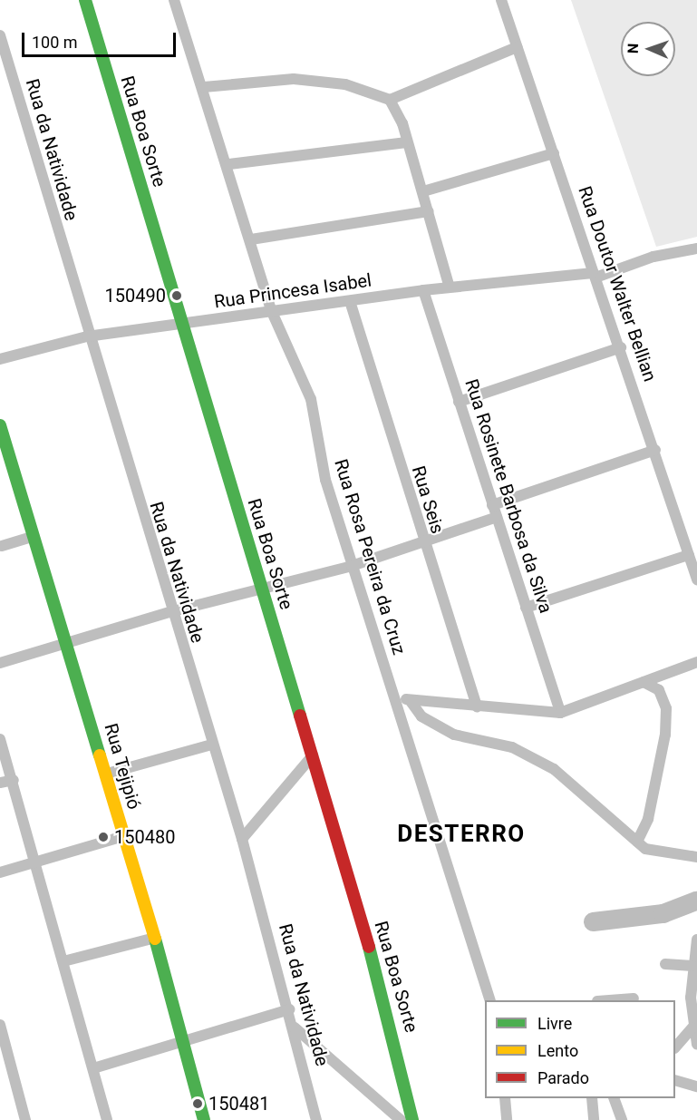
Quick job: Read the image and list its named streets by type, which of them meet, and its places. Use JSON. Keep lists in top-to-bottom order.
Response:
{
  "streets": {
    "street": [
      "Rua Boa Sorte",
      "Rua da Natividade",
      "Rua Doutor Walter Bellian",
      "Rua Princesa Isabel",
      "Rua Rosinete Barbosa da Silva",
      "Rua Seis",
      "Rua Rosa Pereira da Cruz",
      "Rua Tejipió"
    ]
  },
  "crossings": [
    ["Rua Boa Sorte", "Rua Princesa Isabel"],
    ["Rua da Natividade", "Rua Princesa Isabel"],
    ["Rua Doutor Walter Bellian", "Rua Princesa Isabel"],
    ["Rua Princesa Isabel", "Rua Rosinete Barbosa da Silva"],
    ["Rua Princesa Isabel", "Rua Seis"],
    ["Rua Princesa Isabel", "Rua Rosa Pereira da Cruz"]
  ],
  "districts": ["DESTERRO"],
  "places": ["150490", "150480", "150481"],
  "legend": ["Livre", "Lento", "Parado"],
  "scale_bar": "100 m",
  "north": "left"
}
